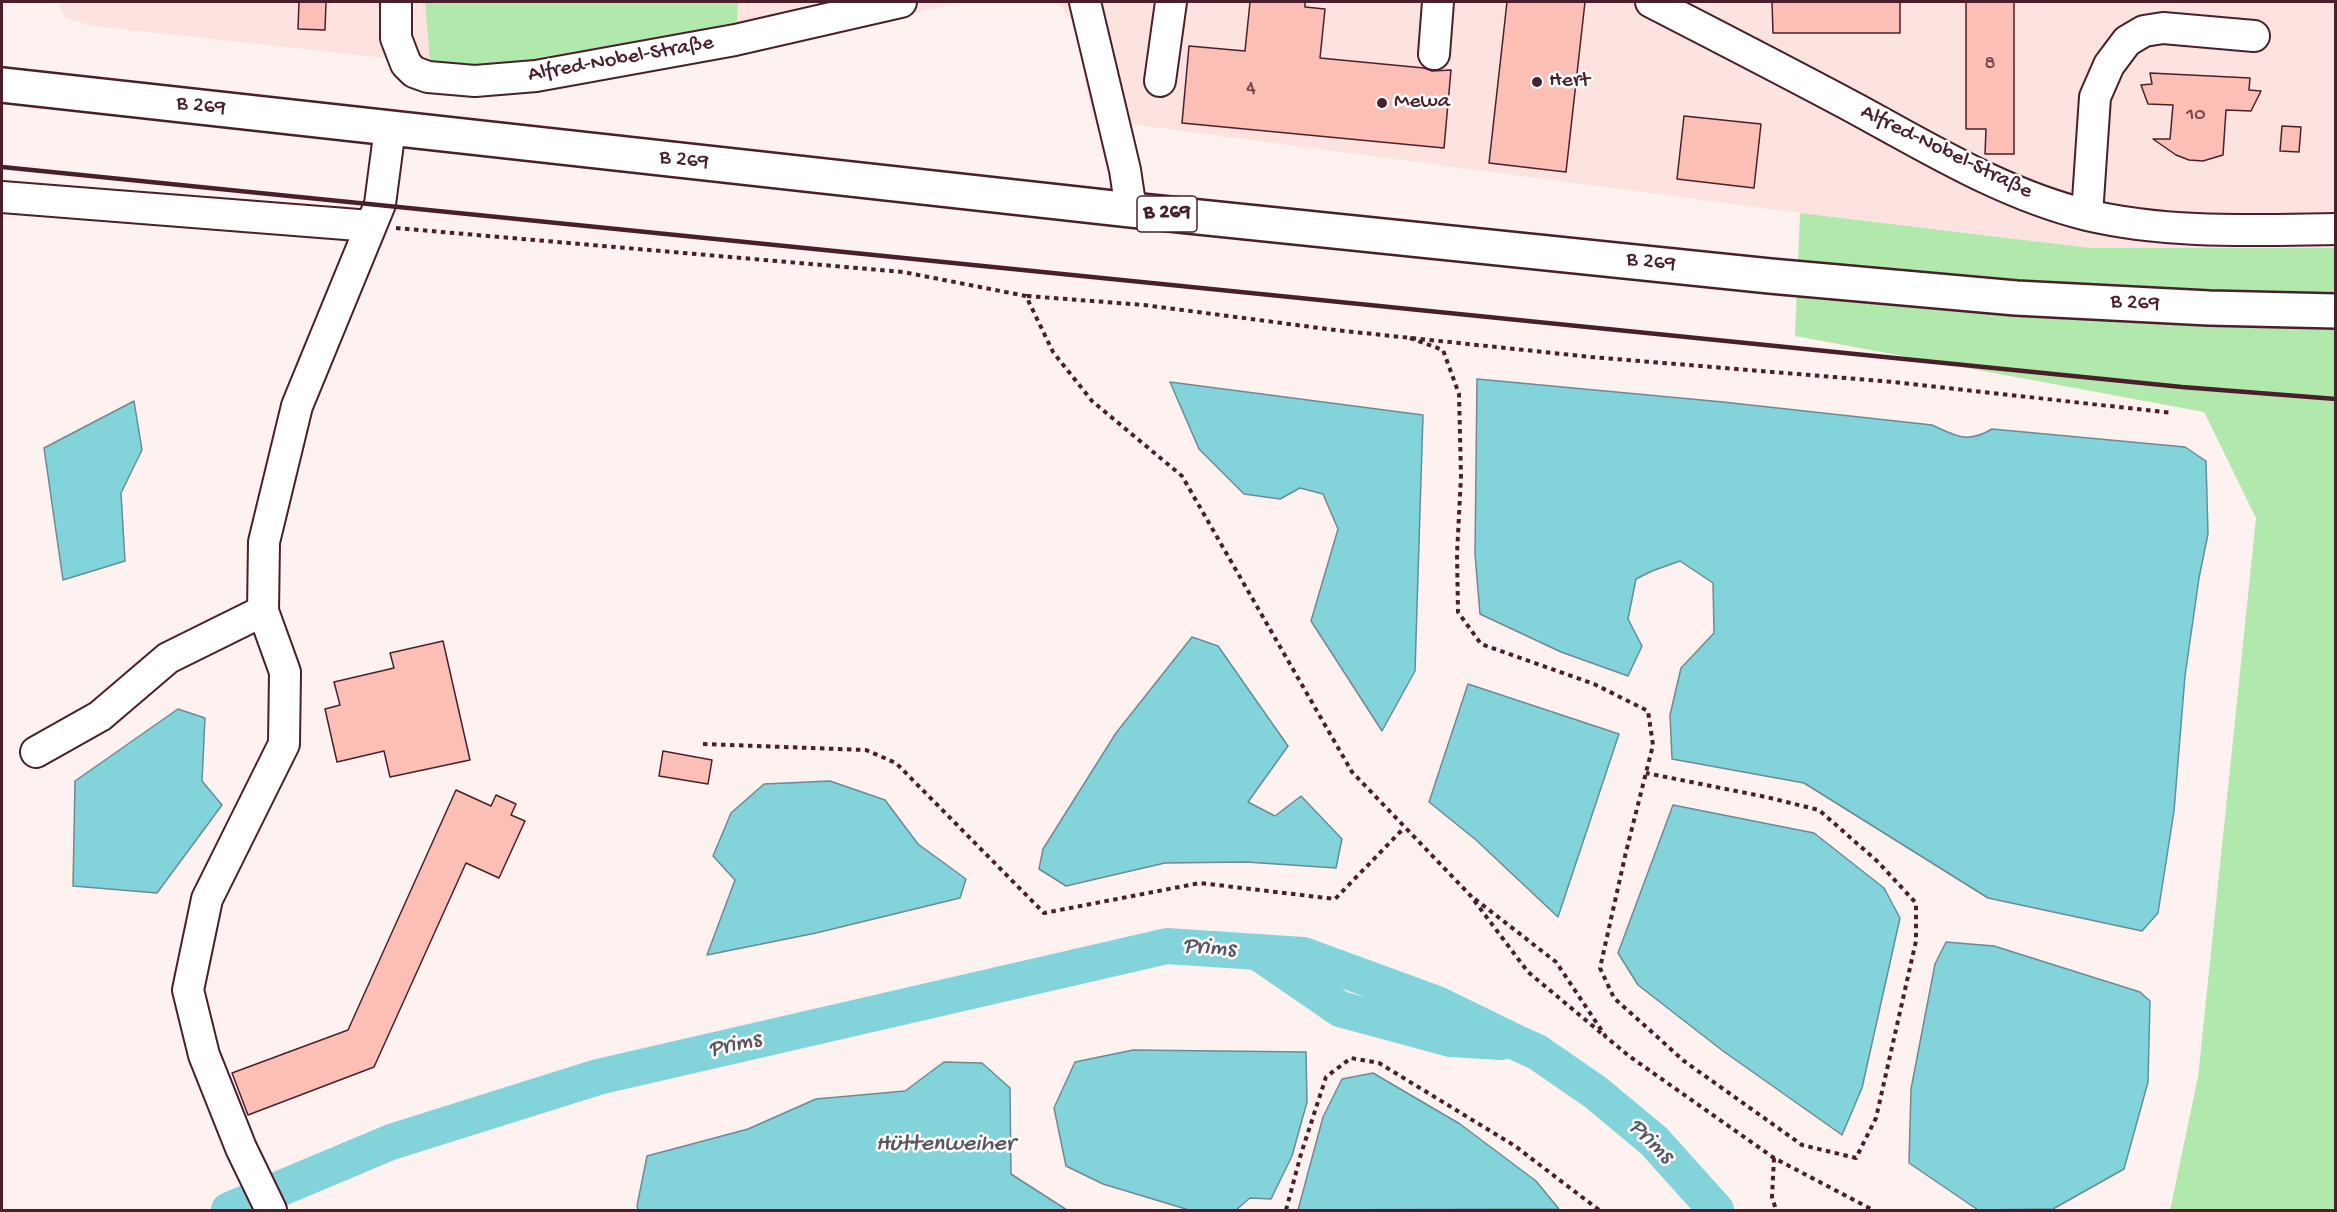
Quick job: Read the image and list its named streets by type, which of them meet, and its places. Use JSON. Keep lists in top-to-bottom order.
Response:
{
  "streets": {
    "main road": ["B 269"],
    "street": ["Alfred-Nobel-Straße"]
  },
  "water": ["Prims", "Hüttenweiher"],
  "places": ["Hert", "Mewa"],
  "house_numbers": ["8", "4", "10"]
}
